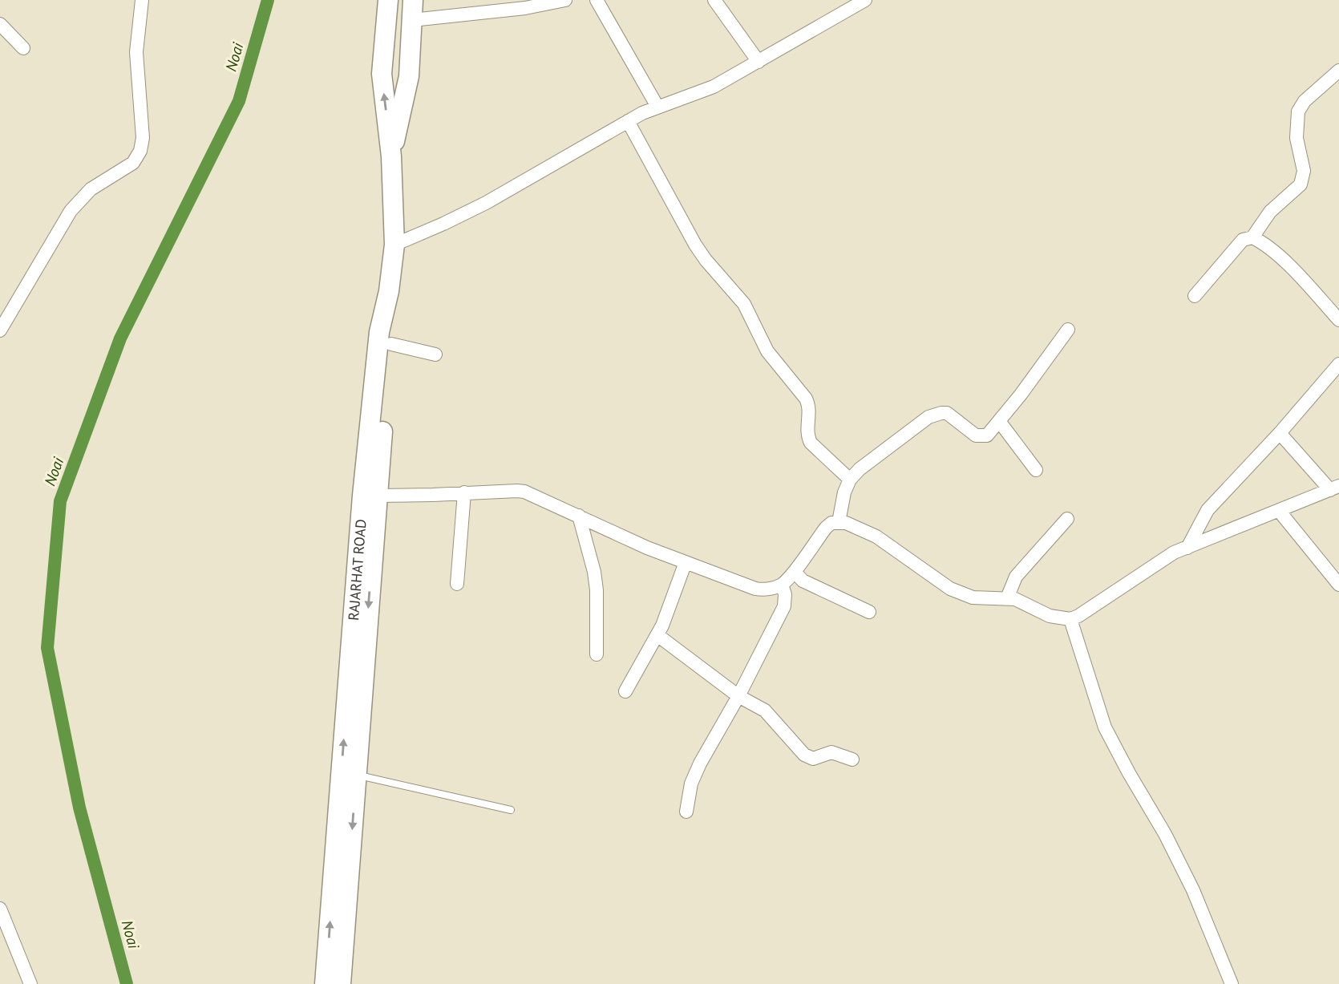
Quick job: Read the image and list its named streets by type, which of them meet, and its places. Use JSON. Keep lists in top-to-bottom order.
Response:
{
  "streets": {
    "main road": ["RAJARHAT ROAD"]
  },
  "water": ["Noai"]
}
